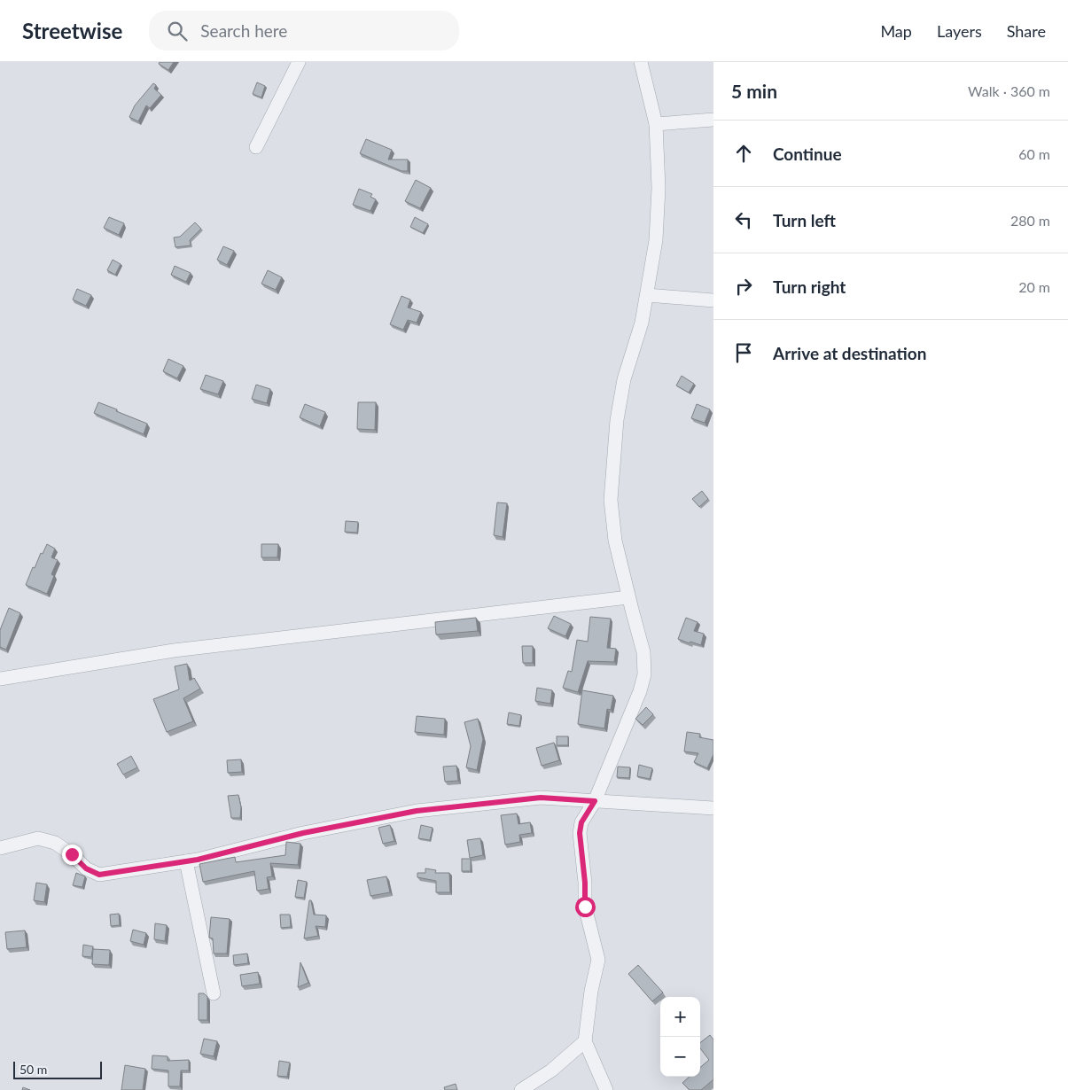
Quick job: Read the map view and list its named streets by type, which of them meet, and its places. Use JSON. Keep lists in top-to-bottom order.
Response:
{
  "scale_bar": "50 m",
  "page": {
    "header": "Streetwise",
    "search": "Search here",
    "nav": ["Map", "Layers", "Share"],
    "heading": ["5 min", "Walk · 360 m"],
    "list": [
      ["Continue", "60 m"],
      ["Turn left", "280 m"],
      ["Turn right", "20 m"],
      "Arrive at destination"
    ],
    "map_buttons": ["+", "−"],
    "scale": "50 m"
  }
}
